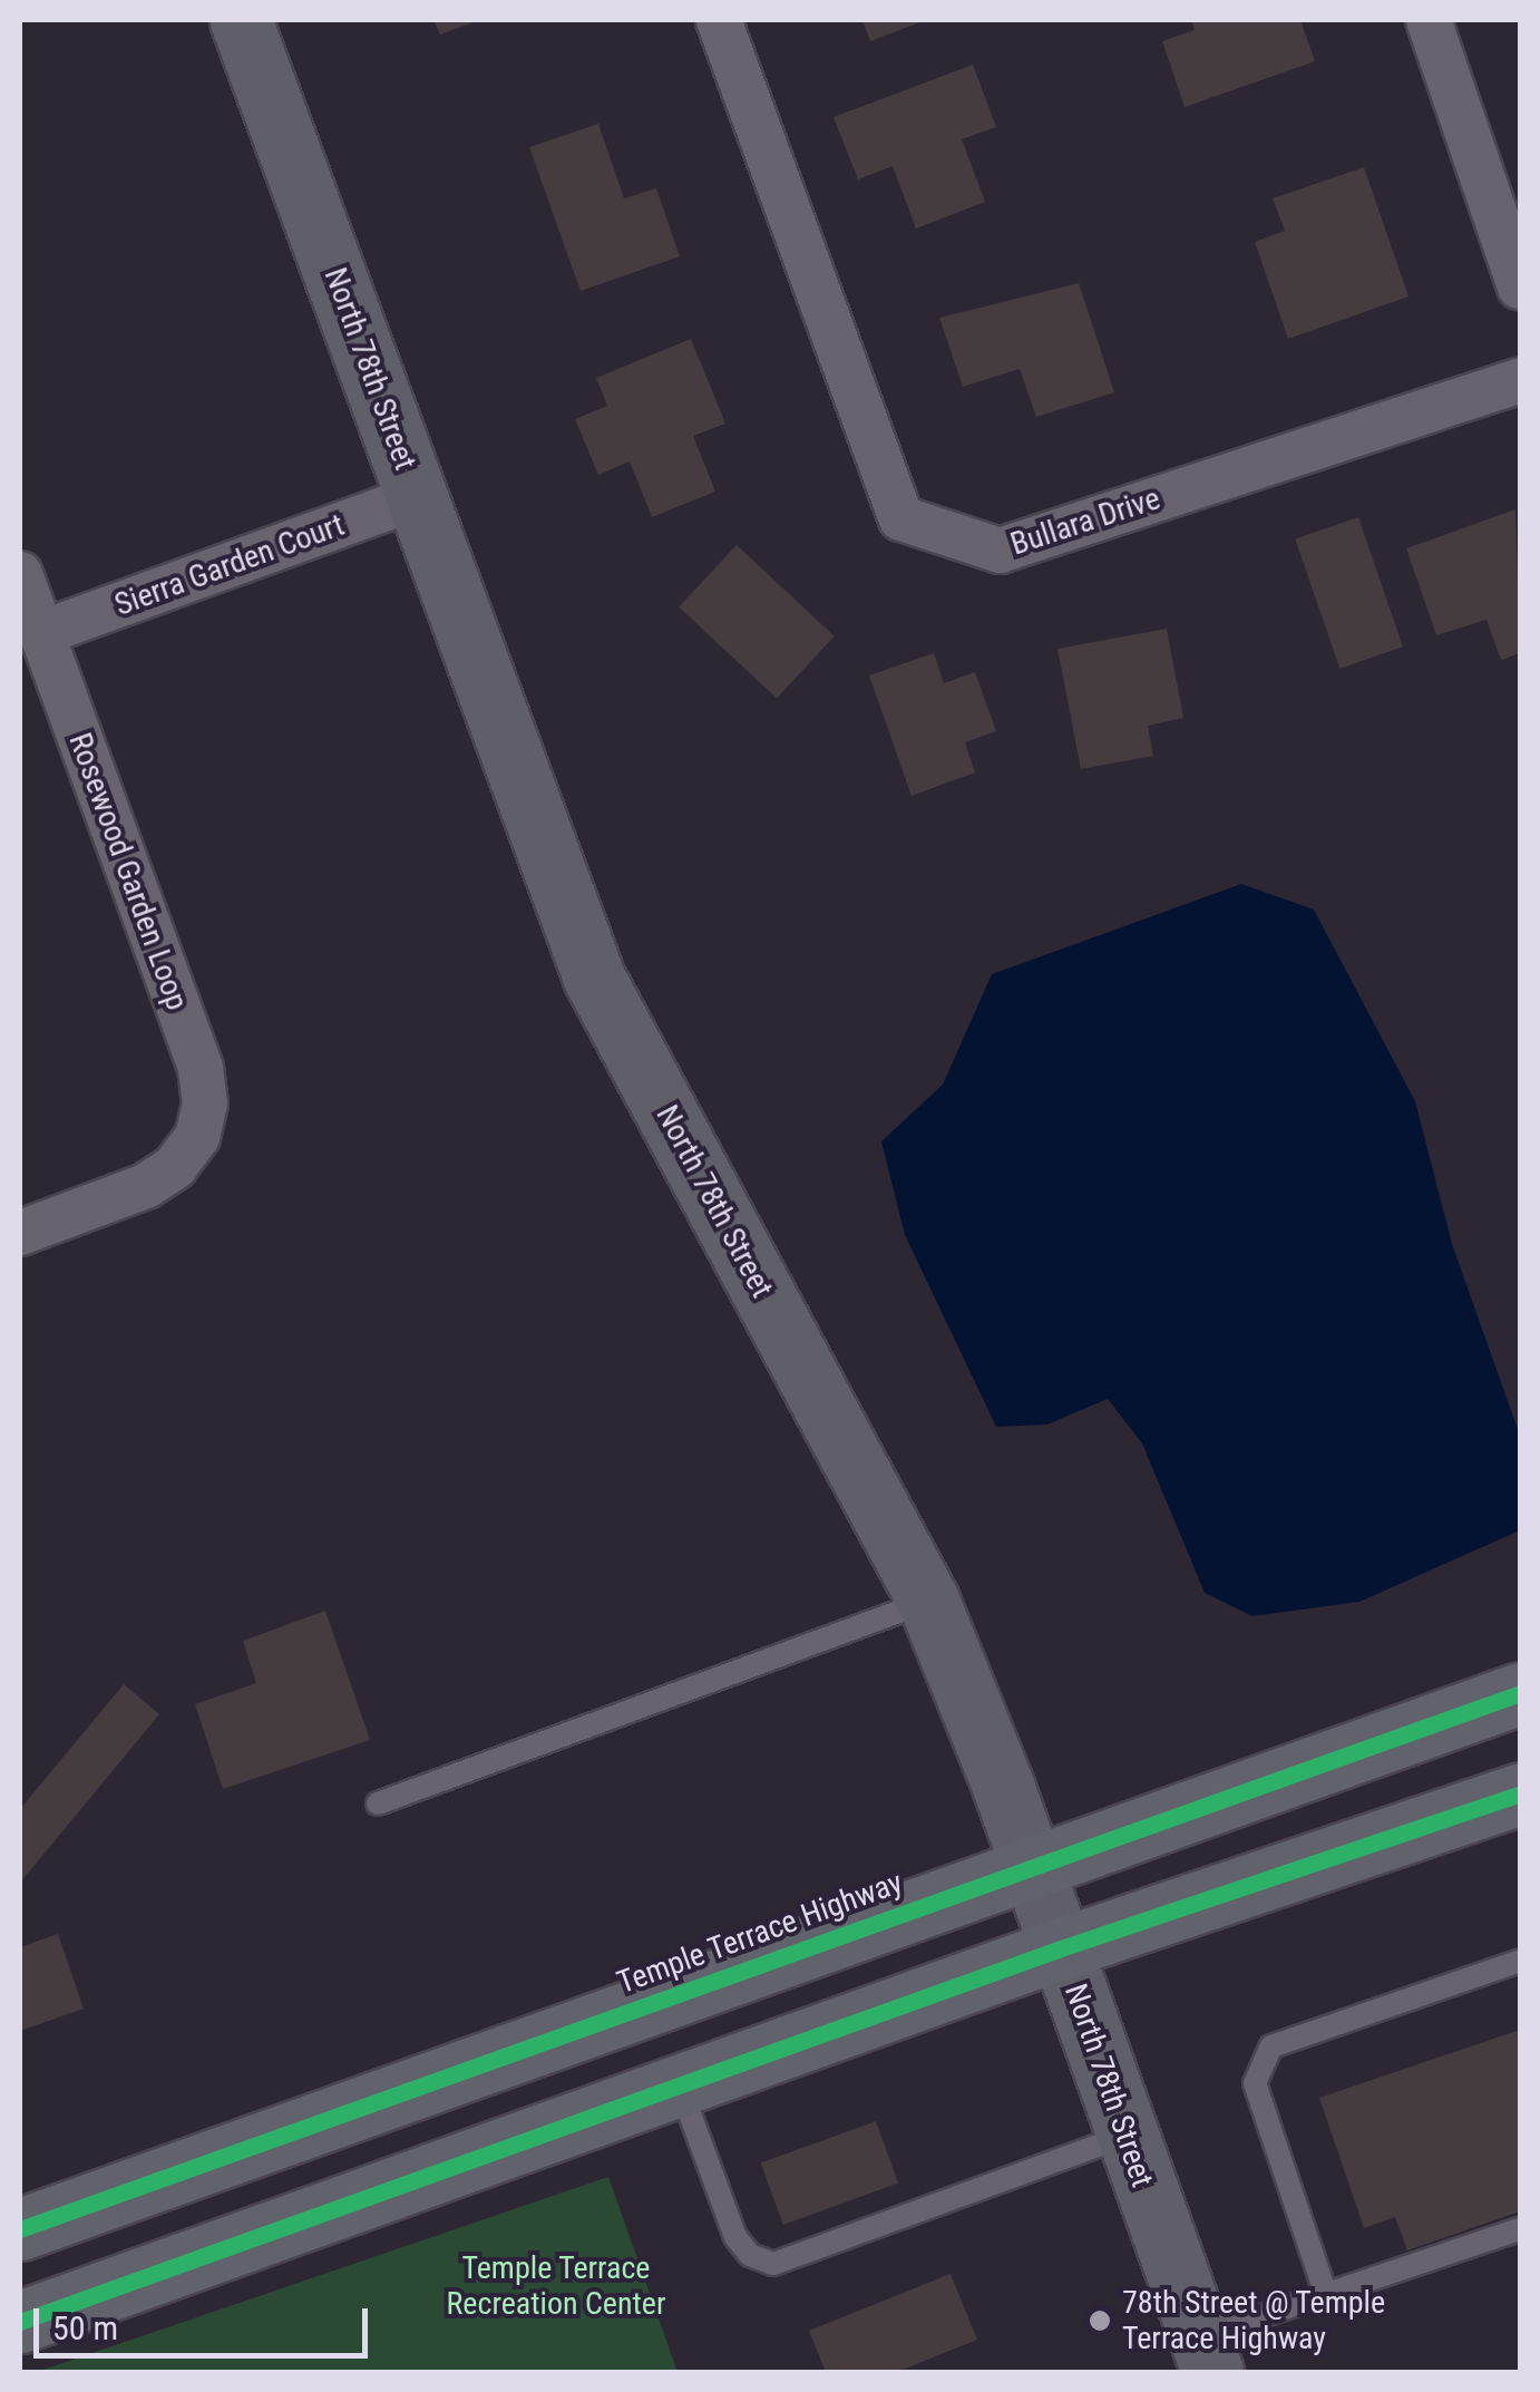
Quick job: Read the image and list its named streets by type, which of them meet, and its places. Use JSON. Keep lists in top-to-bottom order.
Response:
{
  "streets": {
    "main road": ["Temple Terrace Highway"],
    "street": [
      "North 78th Street",
      "Bullara Drive",
      "Sierra Garden Court",
      "Rosewood Garden Loop"
    ]
  },
  "crossings": [
    ["North 78th Street", "Sierra Garden Court"],
    ["North 78th Street", "Temple Terrace Highway"],
    ["Sierra Garden Court", "Rosewood Garden Loop"]
  ],
  "parks": ["Temple Terrace Recreation Center"],
  "places": ["78th Street @ Temple Terrace Highway"],
  "scale_bar": "50 m"
}
